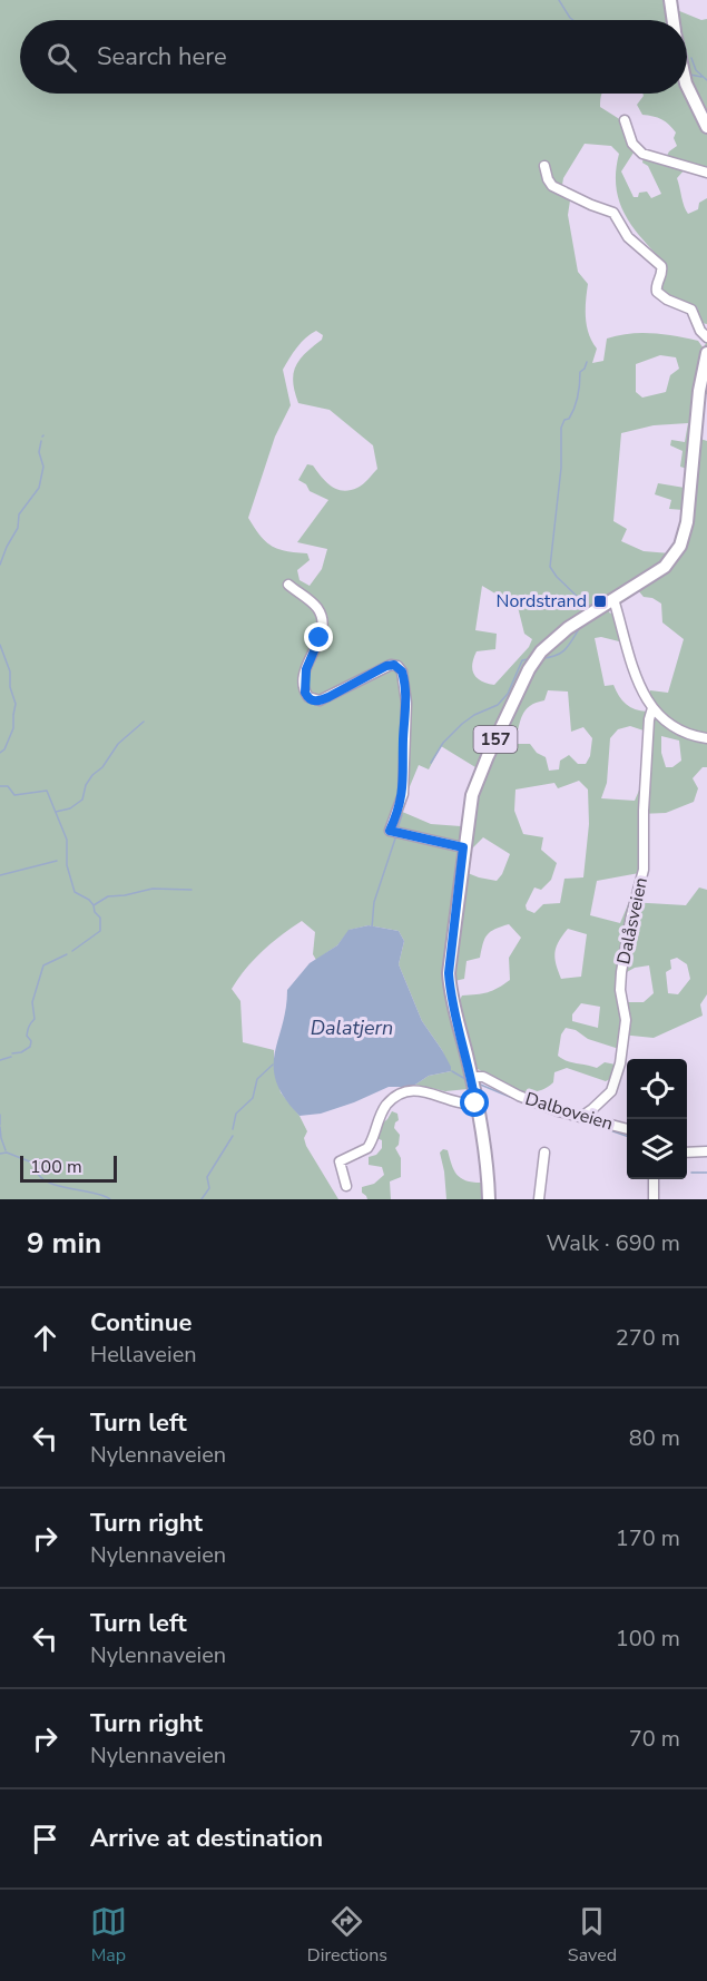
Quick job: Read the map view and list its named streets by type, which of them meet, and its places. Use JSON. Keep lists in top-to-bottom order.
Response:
{
  "streets": {
    "main road": ["157"],
    "street": ["Dalåsveien", "Dalboveien"]
  },
  "crossings": [
    ["157", "Dalboveien"],
    ["Dalåsveien", "Dalboveien"]
  ],
  "water": ["Dalatjern"],
  "places": {
    "transit": ["Nordstrand"]
  },
  "scale_bar": "100 m",
  "page": {
    "search": "Search here",
    "scale": "100 m",
    "heading": ["9 min", "Walk · 690 m"],
    "list": [
      ["Continue", "Hellaveien", "270 m"],
      ["Turn left", "Nylennaveien", "80 m"],
      ["Turn right", "Nylennaveien", "170 m"],
      ["Turn left", "Nylennaveien", "100 m"],
      ["Turn right", "Nylennaveien", "70 m"],
      "Arrive at destination"
    ],
    "nav": ["Map", "Directions", "Saved"]
  }
}
